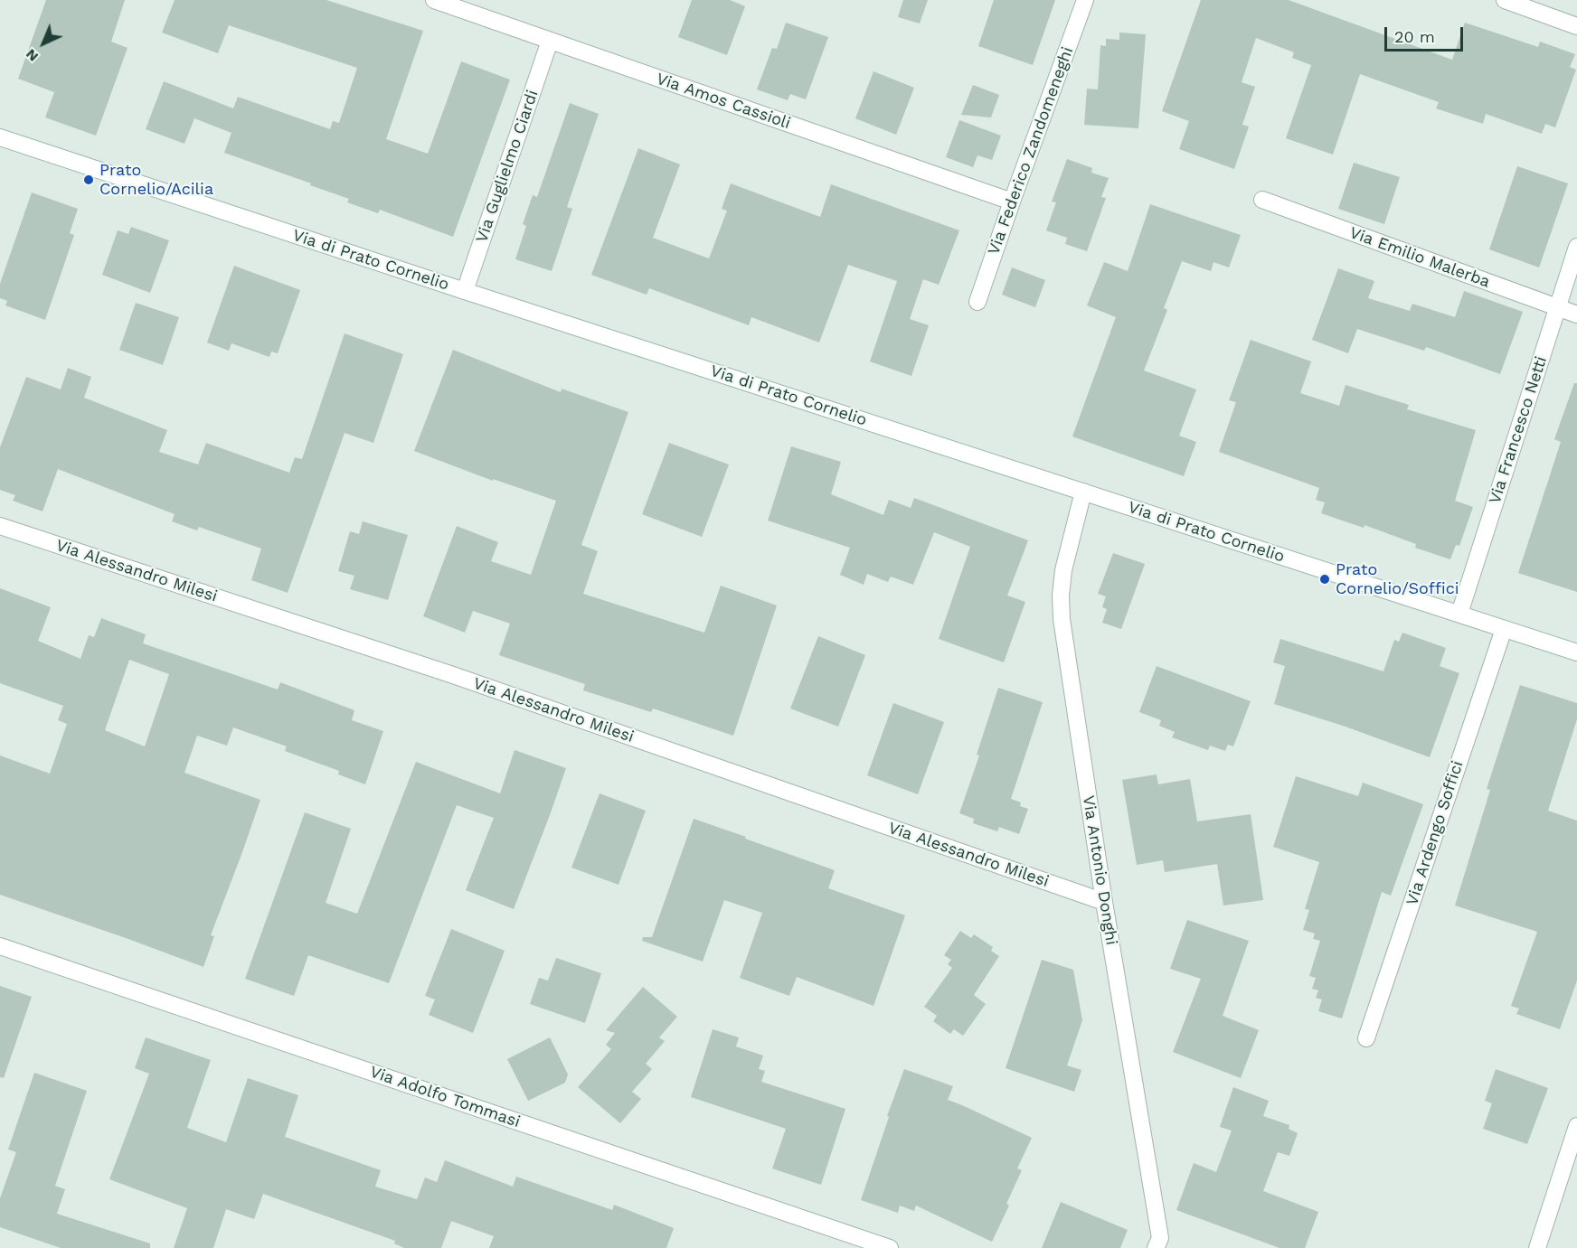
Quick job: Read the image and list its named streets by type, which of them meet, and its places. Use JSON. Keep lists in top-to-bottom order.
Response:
{
  "streets": {
    "street": [
      "Via Amos Cassioli",
      "Via Federico Zandomeneghi",
      "Via Guglielmo Ciardi",
      "Via Emilio Malerba",
      "Via di Prato Cornelio",
      "Via Francesco Netti",
      "Via Alessandro Milesi",
      "Via Ardengo Soffici",
      "Via Antonio Donghi",
      "Via Adolfo Tommasi"
    ]
  },
  "crossings": [
    ["Via Amos Cassioli", "Via Federico Zandomeneghi"],
    ["Via Amos Cassioli", "Via Guglielmo Ciardi"],
    ["Via Guglielmo Ciardi", "Via di Prato Cornelio"],
    ["Via Emilio Malerba", "Via Francesco Netti"],
    ["Via di Prato Cornelio", "Via Francesco Netti"],
    ["Via di Prato Cornelio", "Via Ardengo Soffici"],
    ["Via di Prato Cornelio", "Via Antonio Donghi"],
    ["Via Alessandro Milesi", "Via Antonio Donghi"]
  ],
  "places": ["Prato Cornelio/Acilia", "Prato Cornelio/Soffici"],
  "scale_bar": "20 m",
  "north": "bottom left"
}
